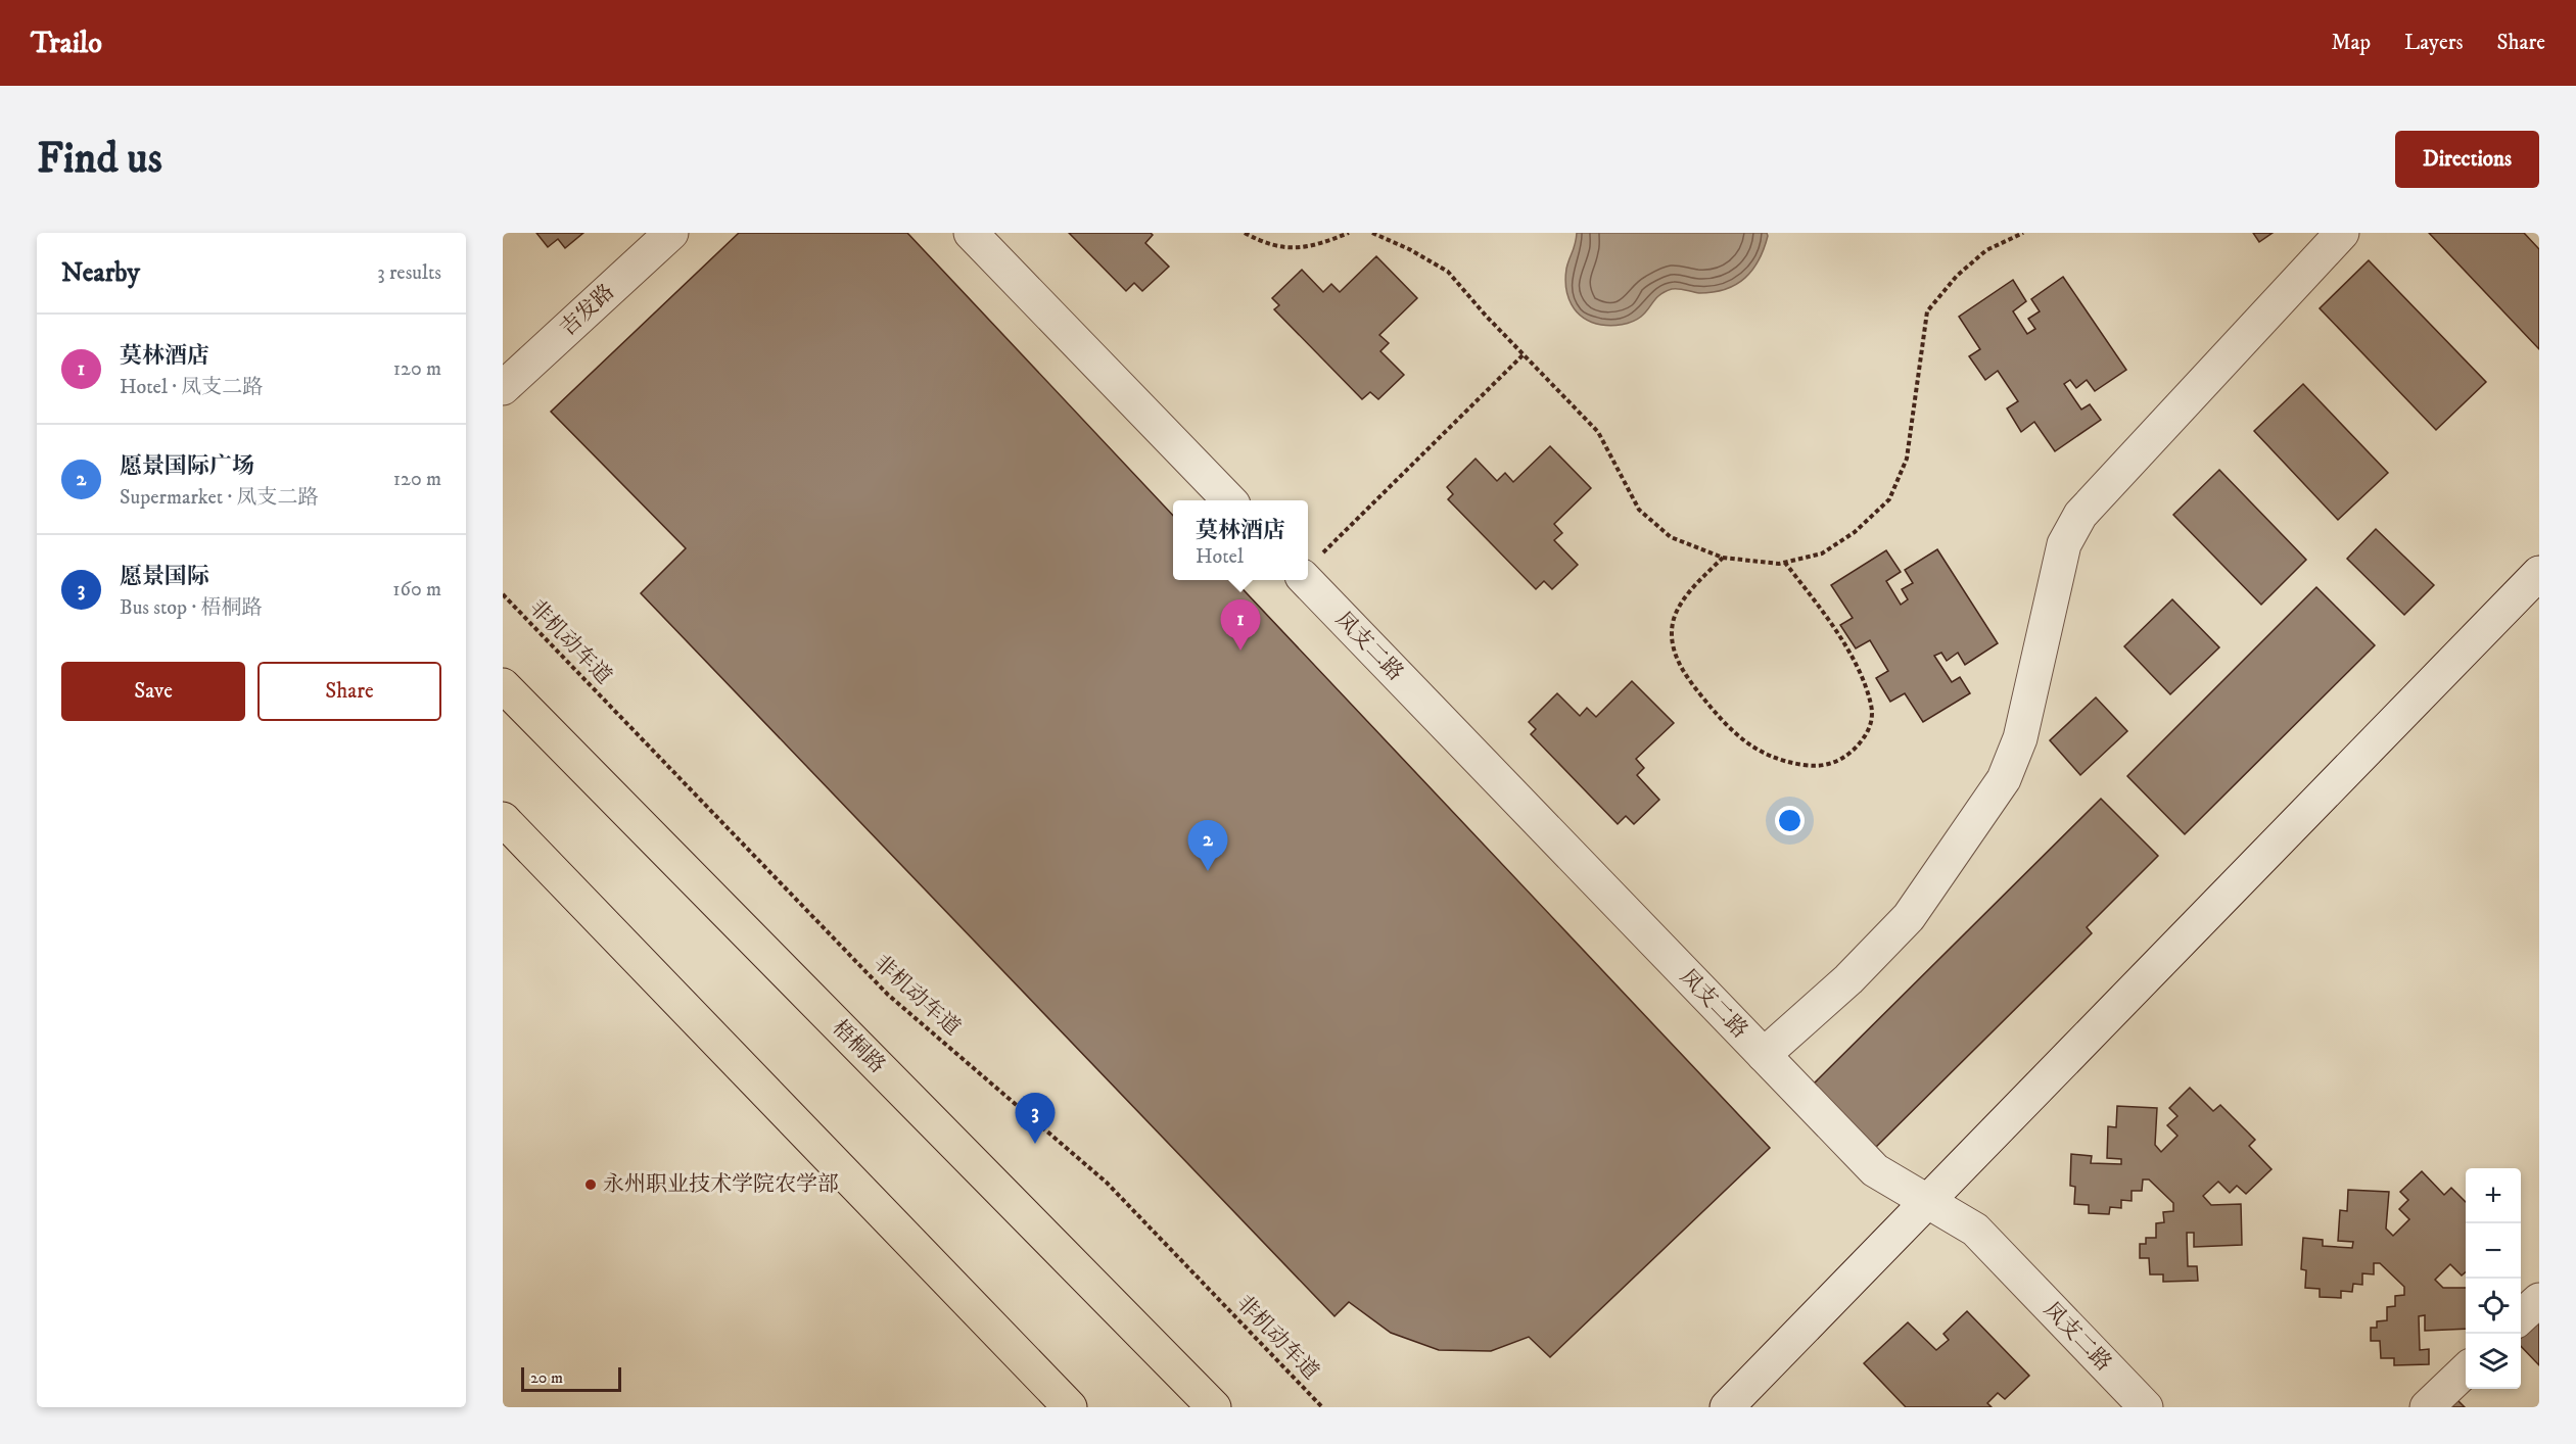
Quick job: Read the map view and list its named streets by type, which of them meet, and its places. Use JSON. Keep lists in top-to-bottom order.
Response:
{
  "streets": {
    "main road": ["梧桐路"],
    "street": ["吉发路", "凤支二路"],
    "path": ["非机动车道"]
  },
  "places": ["永州职业技术学院农学部"],
  "scale_bar": "20 m",
  "page": {
    "header": "Trailo",
    "nav": ["Map", "Layers", "Share"],
    "buttons": [
      "Directions",
      ["Save", "Share"]
    ],
    "title": "Find us",
    "heading": ["Nearby", "3 results"],
    "list": [
      {
        "mark": "1",
        "name": "莫林酒店",
        "note": "Hotel · 凤支二路",
        "value": "120 m"
      },
      {
        "mark": "2",
        "name": "愿景国际广场",
        "note": "Supermarket · 凤支二路",
        "value": "120 m"
      },
      {
        "mark": "3",
        "name": "愿景国际",
        "note": "Bus stop · 梧桐路",
        "value": "160 m"
      }
    ],
    "popup": ["莫林酒店", "Hotel"],
    "pins": ["1", "2", "3"],
    "map_buttons": ["+", "−"],
    "scale": "20 m"
  }
}
